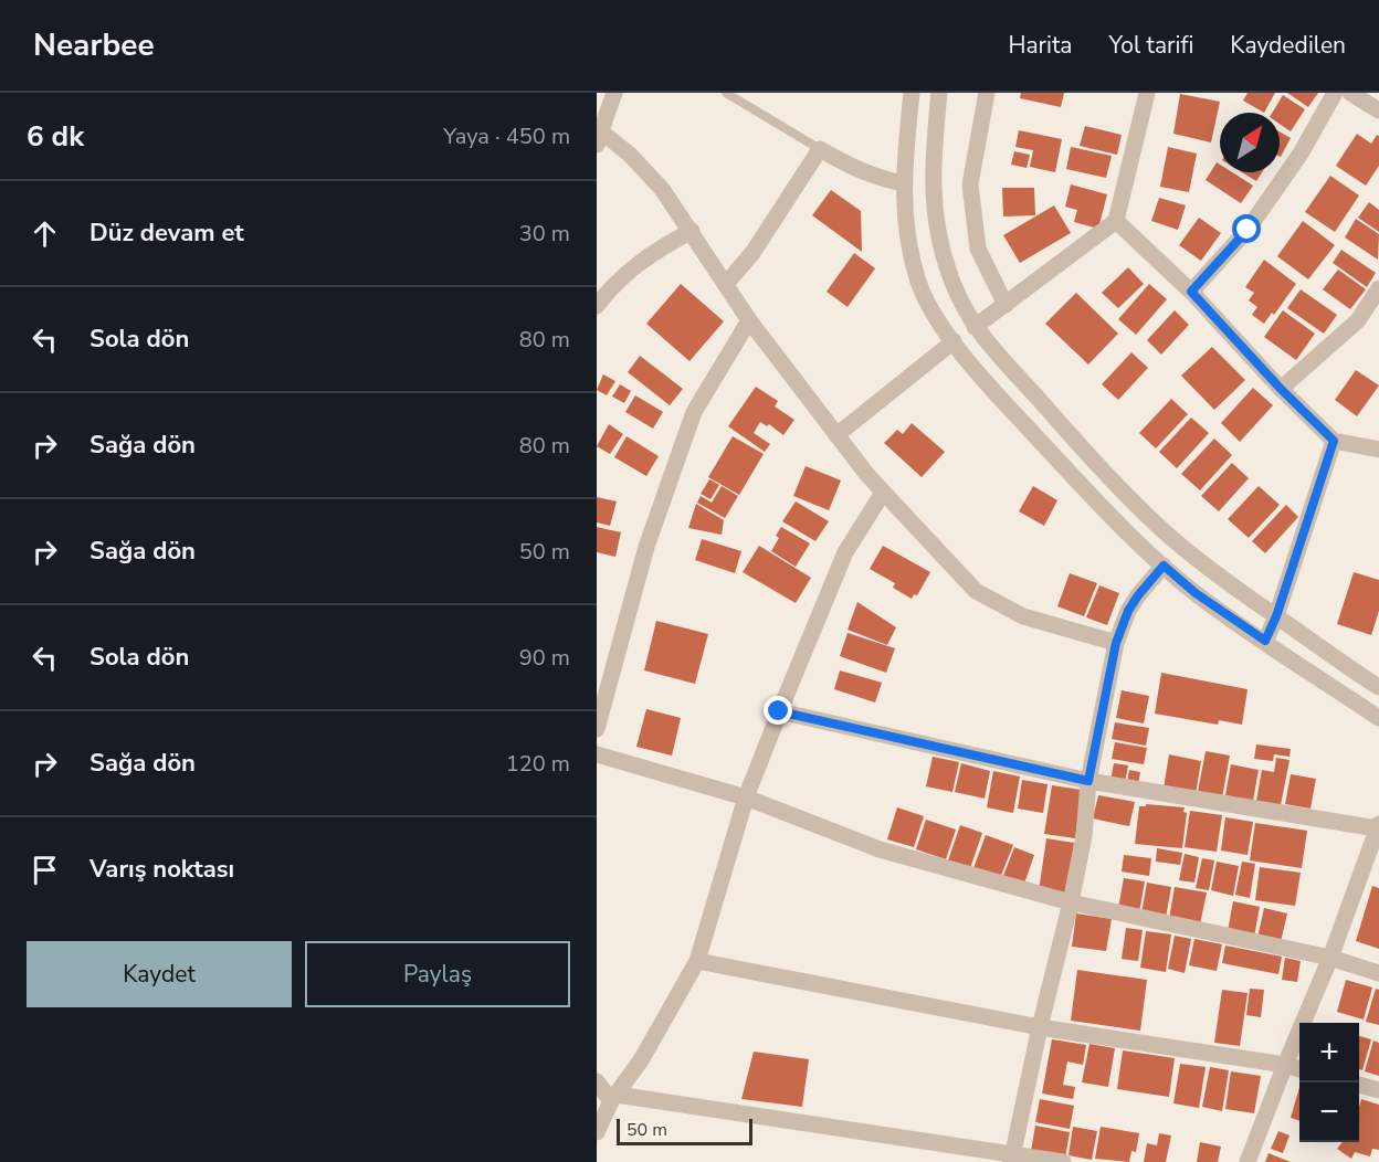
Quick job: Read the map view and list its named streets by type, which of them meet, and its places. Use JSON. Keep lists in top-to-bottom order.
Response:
{
  "scale_bar": "50 m",
  "north": "top right",
  "page": {
    "header": "Nearbee",
    "nav": ["Harita", "Yol tarifi", "Kaydedilen"],
    "heading": ["6 dk", "Yaya · 450 m"],
    "list": [
      ["Düz devam et", "30 m"],
      ["Sola dön", "80 m"],
      ["Sağa dön", "80 m"],
      ["Sağa dön", "50 m"],
      ["Sola dön", "90 m"],
      ["Sağa dön", "120 m"],
      "Varış noktası"
    ],
    "buttons": ["Kaydet", "Paylaş"],
    "map_buttons": ["+", "−"],
    "scale": "50 m"
  }
}
